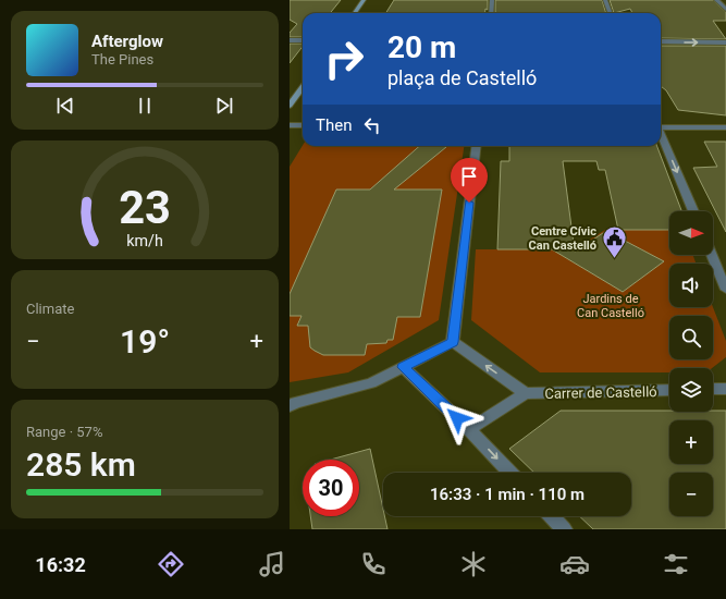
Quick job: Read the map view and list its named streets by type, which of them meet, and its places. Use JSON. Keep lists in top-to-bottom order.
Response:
{
  "streets": {
    "street": ["Carrer de Castelló"]
  },
  "parks": ["Jardins de Can Castelló"],
  "places": {
    "public building": ["Centre Cívic Can Castelló"]
  },
  "north": "right",
  "page": {
    "turn": ["20 m", "plaça de Castelló"],
    "song": ["Afterglow", "The Pines"],
    "then": "Then",
    "map_buttons": ["+", "−"],
    "tile": [
      "Climate",
      ["Range · 57%", "285 km"]
    ],
    "heat": ["−", "19°", "+"],
    "limit": "30",
    "trip": "16:33 · 1 min · 110 m",
    "tabs": "16:32",
    "gauge": ["23", "km/h"]
  }
}
